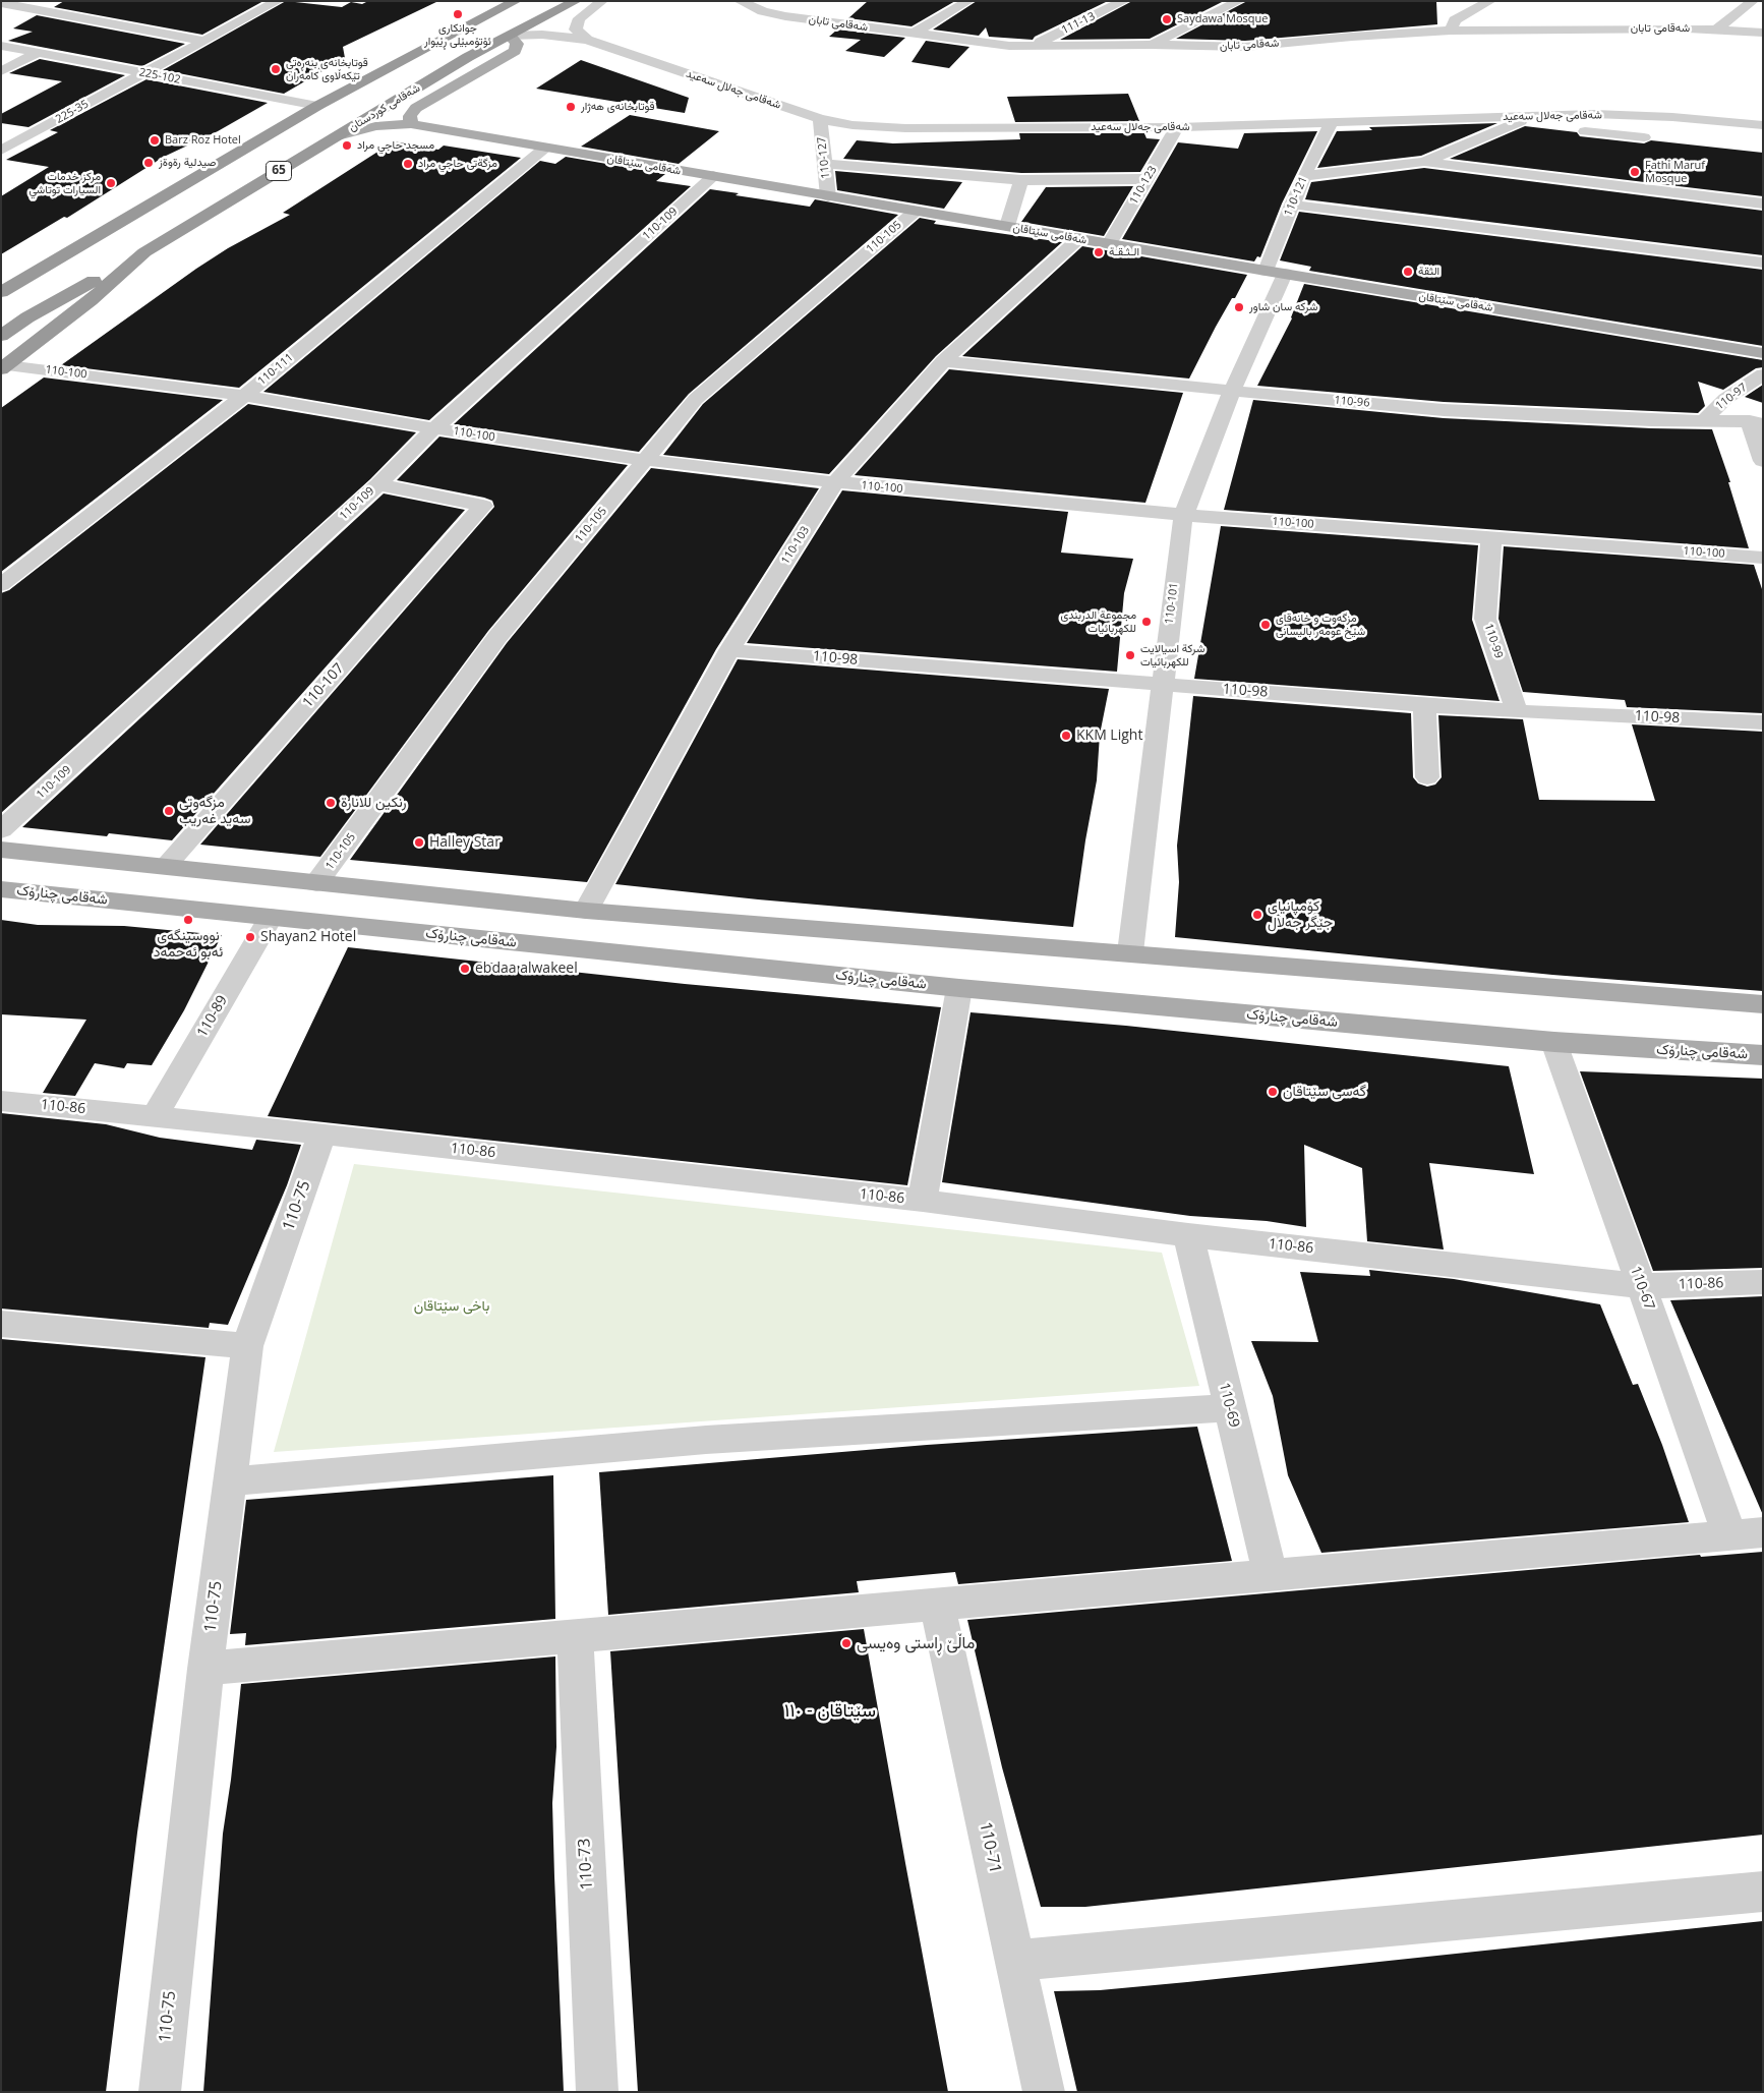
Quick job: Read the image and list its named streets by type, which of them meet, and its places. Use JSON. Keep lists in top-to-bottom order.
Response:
{
  "streets": {
    "highway": ["شەقامی کوردستان", "65"],
    "main road": ["شەقامی سێتاقان", "شەقامی چنارۆک"],
    "street": [
      "شەقامی تابان",
      "111-13",
      "225-102",
      "شەقامی جەلال سەعید",
      "225-35",
      "110-127",
      "110-123",
      "110-121",
      "110-109",
      "110-105",
      "110-111",
      "110-100",
      "110-97",
      "110-96",
      "110-103",
      "110-101",
      "110-99",
      "110-98",
      "110-107",
      "110-89",
      "110-86",
      "110-75",
      "110-67",
      "110-69",
      "110-71",
      "110-73"
    ]
  },
  "crossings": [
    ["شەقامی تابان", "111-13"],
    ["225-102", "225-35"],
    ["شەقامی جەلال سەعید", "شەقامی کوردستان"],
    ["شەقامی جەلال سەعید", "110-127"],
    ["شەقامی جەلال سەعید", "110-123"],
    ["شەقامی جەلال سەعید", "110-121"],
    ["شەقامی کوردستان", "شەقامی سێتاقان"],
    ["شەقامی کوردستان", "110-100"],
    ["110-127", "شەقامی سێتاقان"],
    ["شەقامی سێتاقان", "110-123"],
    ["شەقامی سێتاقان", "110-121"],
    ["شەقامی سێتاقان", "110-109"],
    ["شەقامی سێتاقان", "110-105"],
    ["شەقامی سێتاقان", "110-111"],
    ["شەقامی سێتاقان", "110-103"],
    ["شەقامی سێتاقان", "110-101"],
    ["110-121", "110-101"],
    ["110-109", "110-100"],
    ["110-109", "110-107"],
    ["110-105", "110-100"],
    ["110-111", "110-100"],
    ["110-100", "110-103"],
    ["110-100", "110-101"],
    ["110-100", "110-99"],
    ["110-97", "110-96"],
    ["110-96", "110-103"],
    ["110-96", "110-101"],
    ["110-103", "110-98"],
    ["110-101", "110-98"],
    ["110-99", "110-98"],
    ["شەقامی چنارۆک", "110-89"],
    ["شەقامی چنارۆک", "110-67"],
    ["110-89", "110-86"],
    ["110-86", "110-75"],
    ["110-86", "110-67"],
    ["110-86", "110-69"]
  ],
  "districts": ["سێتاقان - ١١٠"],
  "parks": ["باخی سێتاقان"],
  "places": [
    "جوانکاری ئۆتۆمبێلی ڕێبوار",
    "Saydawa Mosque",
    "قوتابخانەی بنەڕەتی تێکەڵاوی کامەران",
    "قوتابخانەی هەژار",
    "Barz Roz Hotel",
    "مسجد حاجي مراد",
    "صيدلية رةوةز",
    "مزگةتی حاجي مراد",
    "Fathi Maruf Mosque",
    "مركز خدمات السيارات توتاشي",
    "الـثـقـة",
    "الثقة",
    "شرکە سان شاور",
    "مجموعة الدربندی للكهربائیات",
    "مزگەوت و خانەقای شێخ عومەر بالیسانی",
    "شركة اسيالايت للكهربائيات",
    "KKM Light",
    "رنكين للانارة",
    "مزگەوتی سەید غەریب",
    "Halley Star",
    "کۆمپانیای جێگر جەلال",
    "نووسینگەی ئەبو ئەحمەد",
    "Shayan2 Hotel",
    "ebdaa alwakeel",
    "گەسی سێتاقان",
    "ماڵێ ڕاستی وەیسی"
  ]
}
